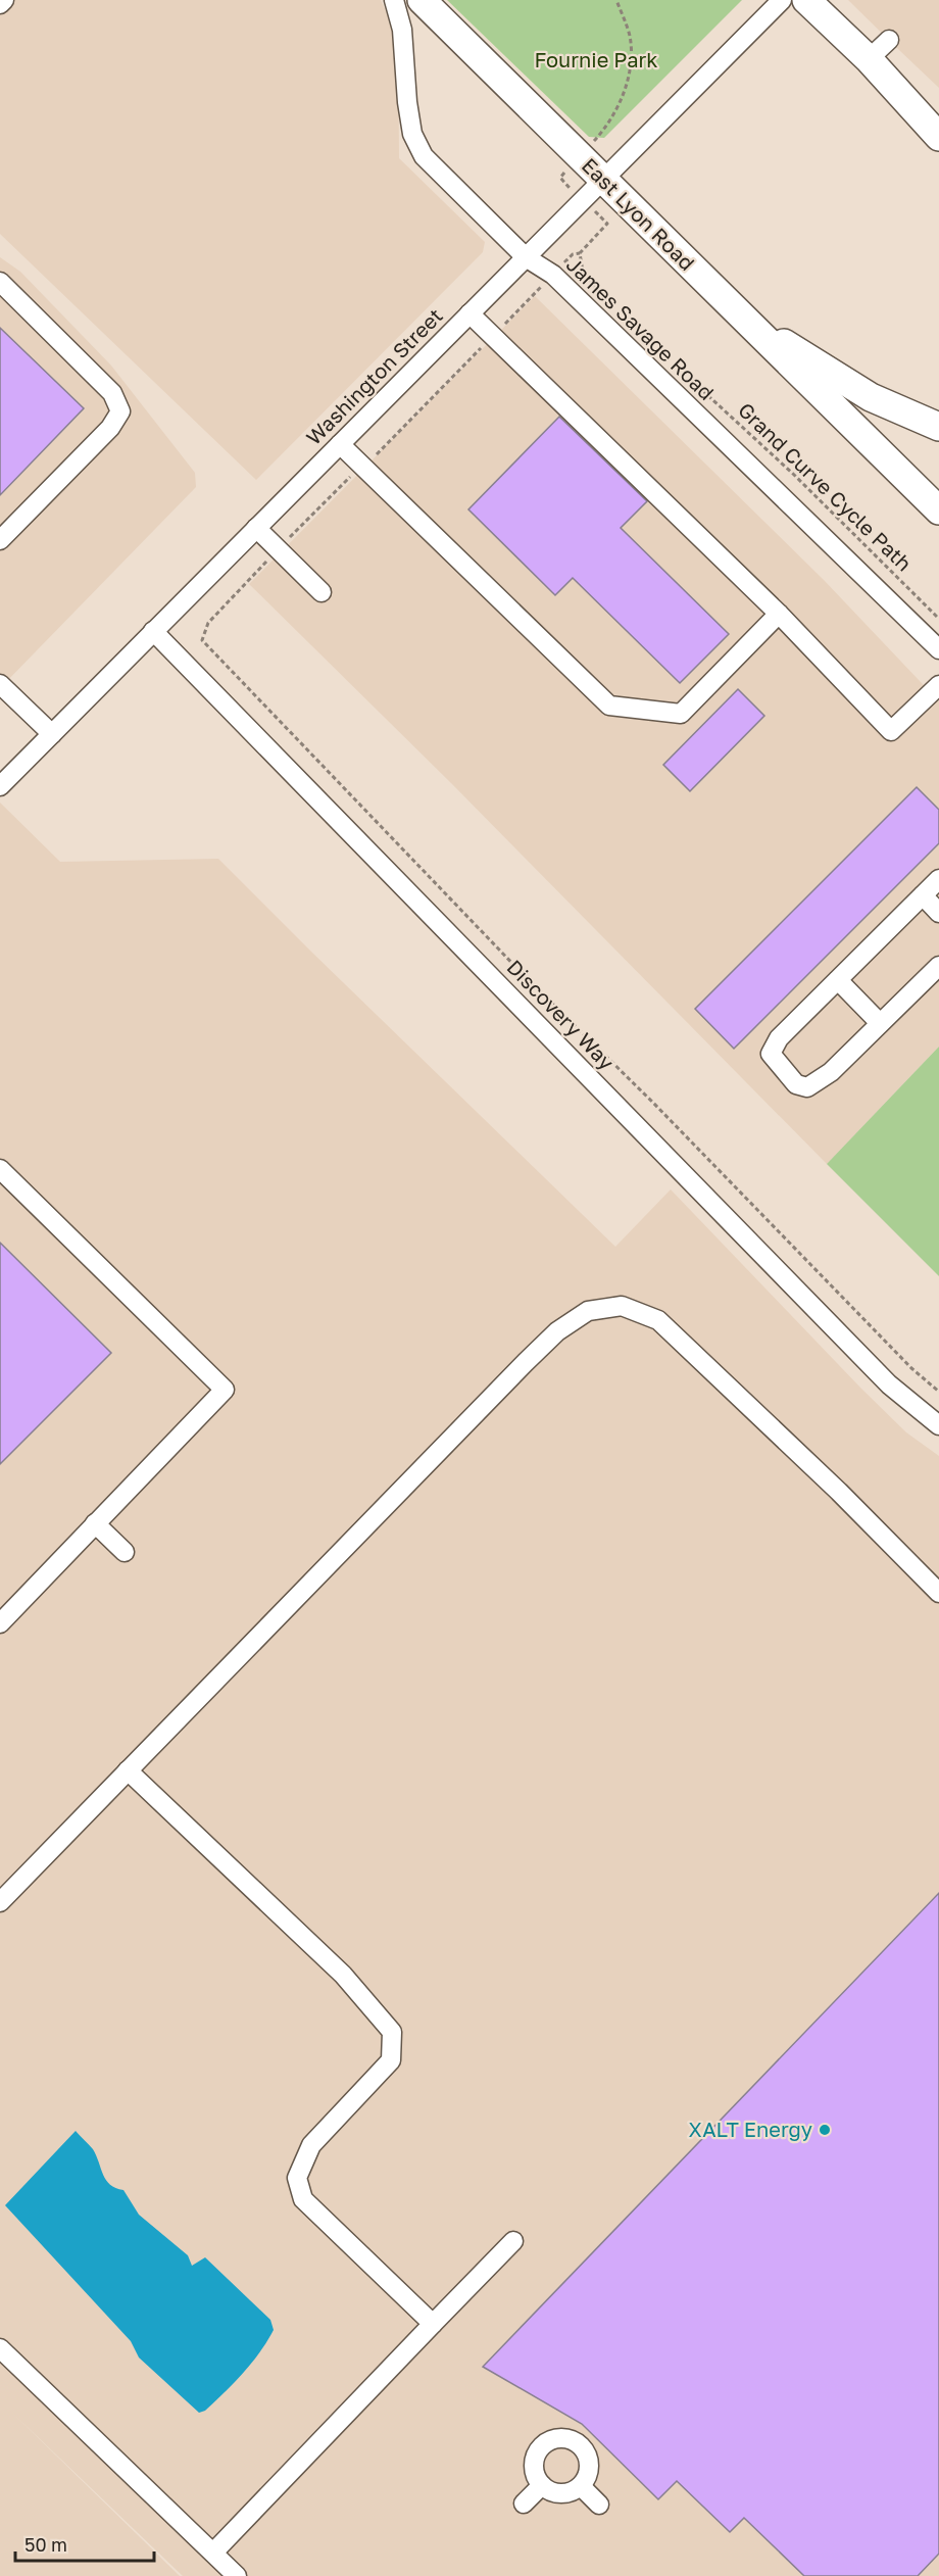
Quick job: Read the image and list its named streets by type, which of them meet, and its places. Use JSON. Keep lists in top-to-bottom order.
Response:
{
  "streets": {
    "highway": ["East Lyon Road"],
    "street": ["James Savage Road", "Washington Street", "Discovery Way"],
    "path": ["Grand Curve Cycle Path"]
  },
  "crossings": [
    ["East Lyon Road", "Washington Street"],
    ["James Savage Road", "Washington Street"],
    ["Washington Street", "Discovery Way"]
  ],
  "parks": ["Fournie Park"],
  "places": ["XALT Energy"],
  "scale_bar": "50 m"
}
